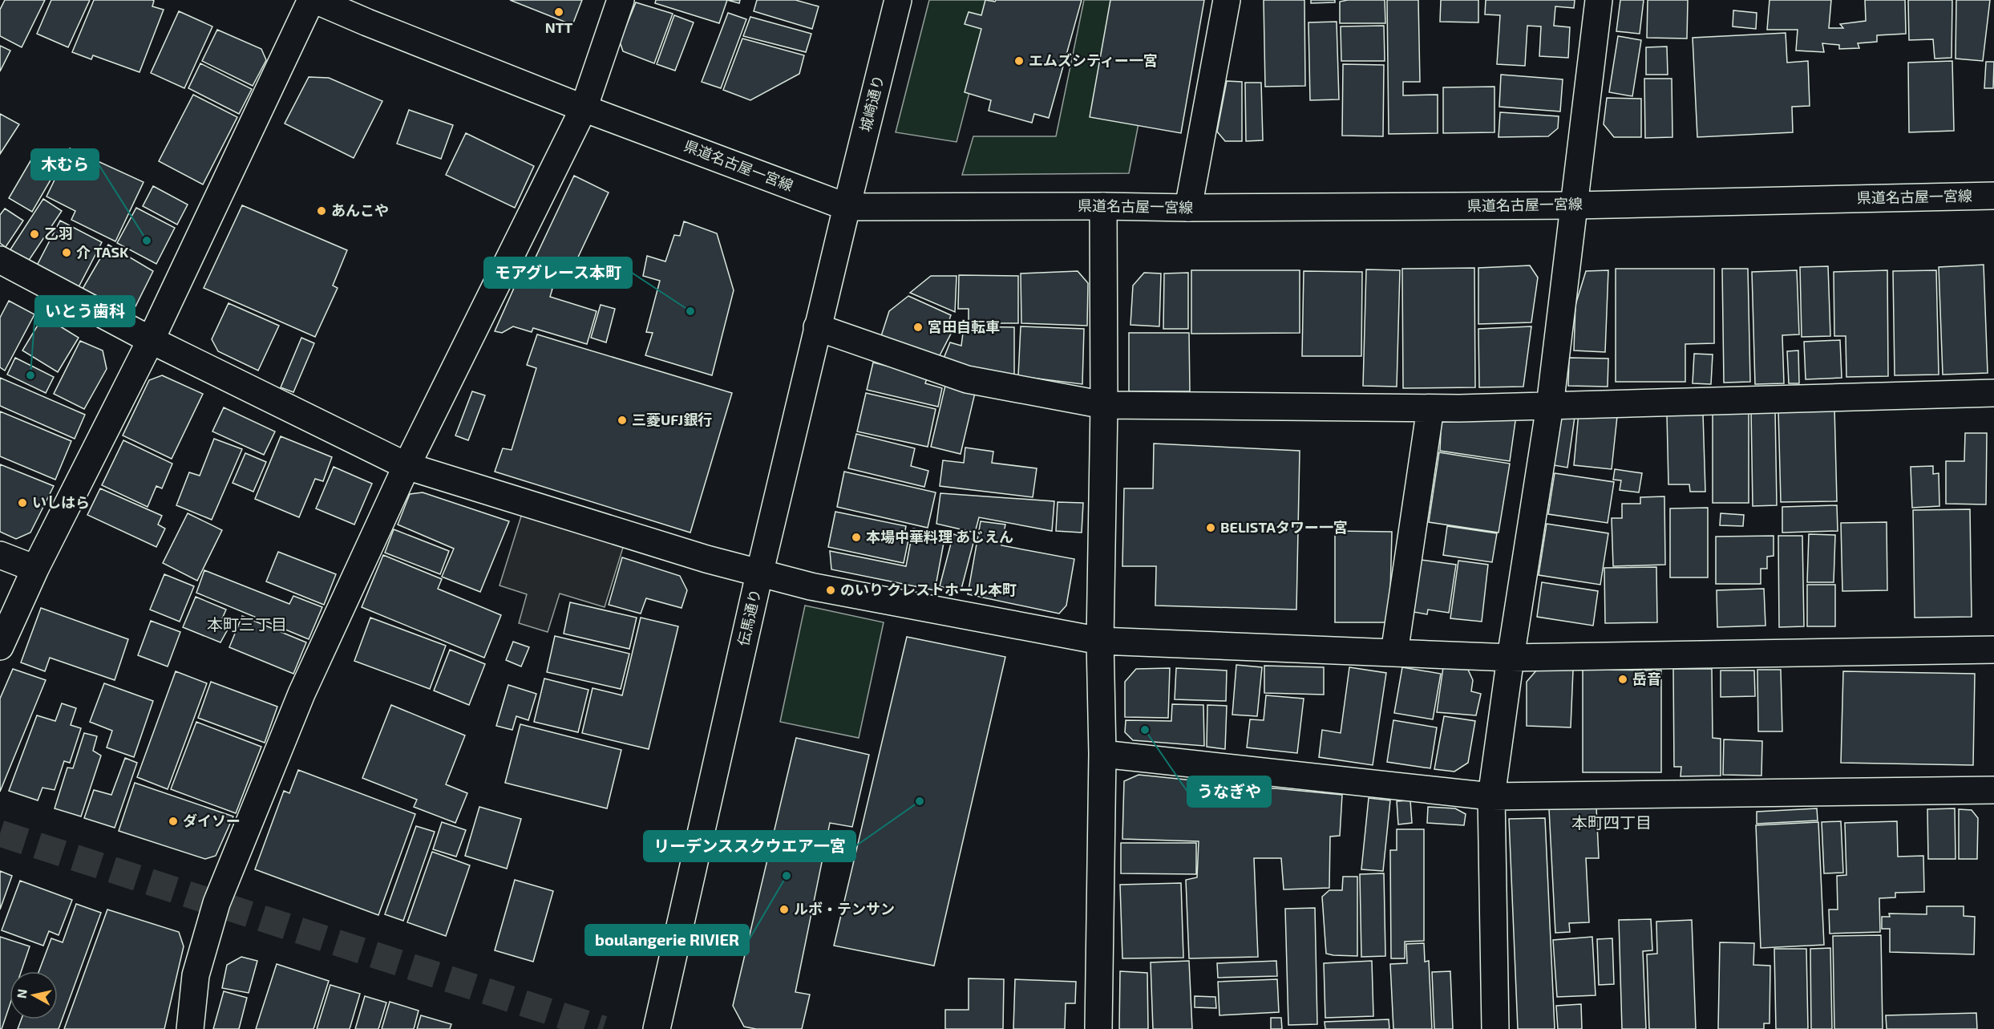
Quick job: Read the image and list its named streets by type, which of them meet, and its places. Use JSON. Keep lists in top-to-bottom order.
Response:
{
  "streets": {
    "street": ["城崎通り", "県道名古屋一宮線", "伝馬通り"]
  },
  "crossings": [
    ["城崎通り", "県道名古屋一宮線"],
    ["城崎通り", "伝馬通り"],
    ["県道名古屋一宮線", "伝馬通り"]
  ],
  "districts": ["本町三丁目", "本町四丁目"],
  "places": [
    "NTT",
    "エムズシティー一宮",
    "あんこや",
    "乙羽",
    "木むら",
    "介 TASK",
    "モアグレース本町",
    "宮田自転車",
    "いとう歯科",
    "三菱UFJ銀行",
    "いしはら",
    "BELISTAタワー一宮",
    "本場中華料理 あじえん",
    "のいり クレストホール本町",
    "岳音",
    "うなぎや",
    "リーデンススクウエア一宮",
    "ダイソー",
    "boulangerie RIVIER",
    "ルボ・テンサン"
  ],
  "north": "left"
}
